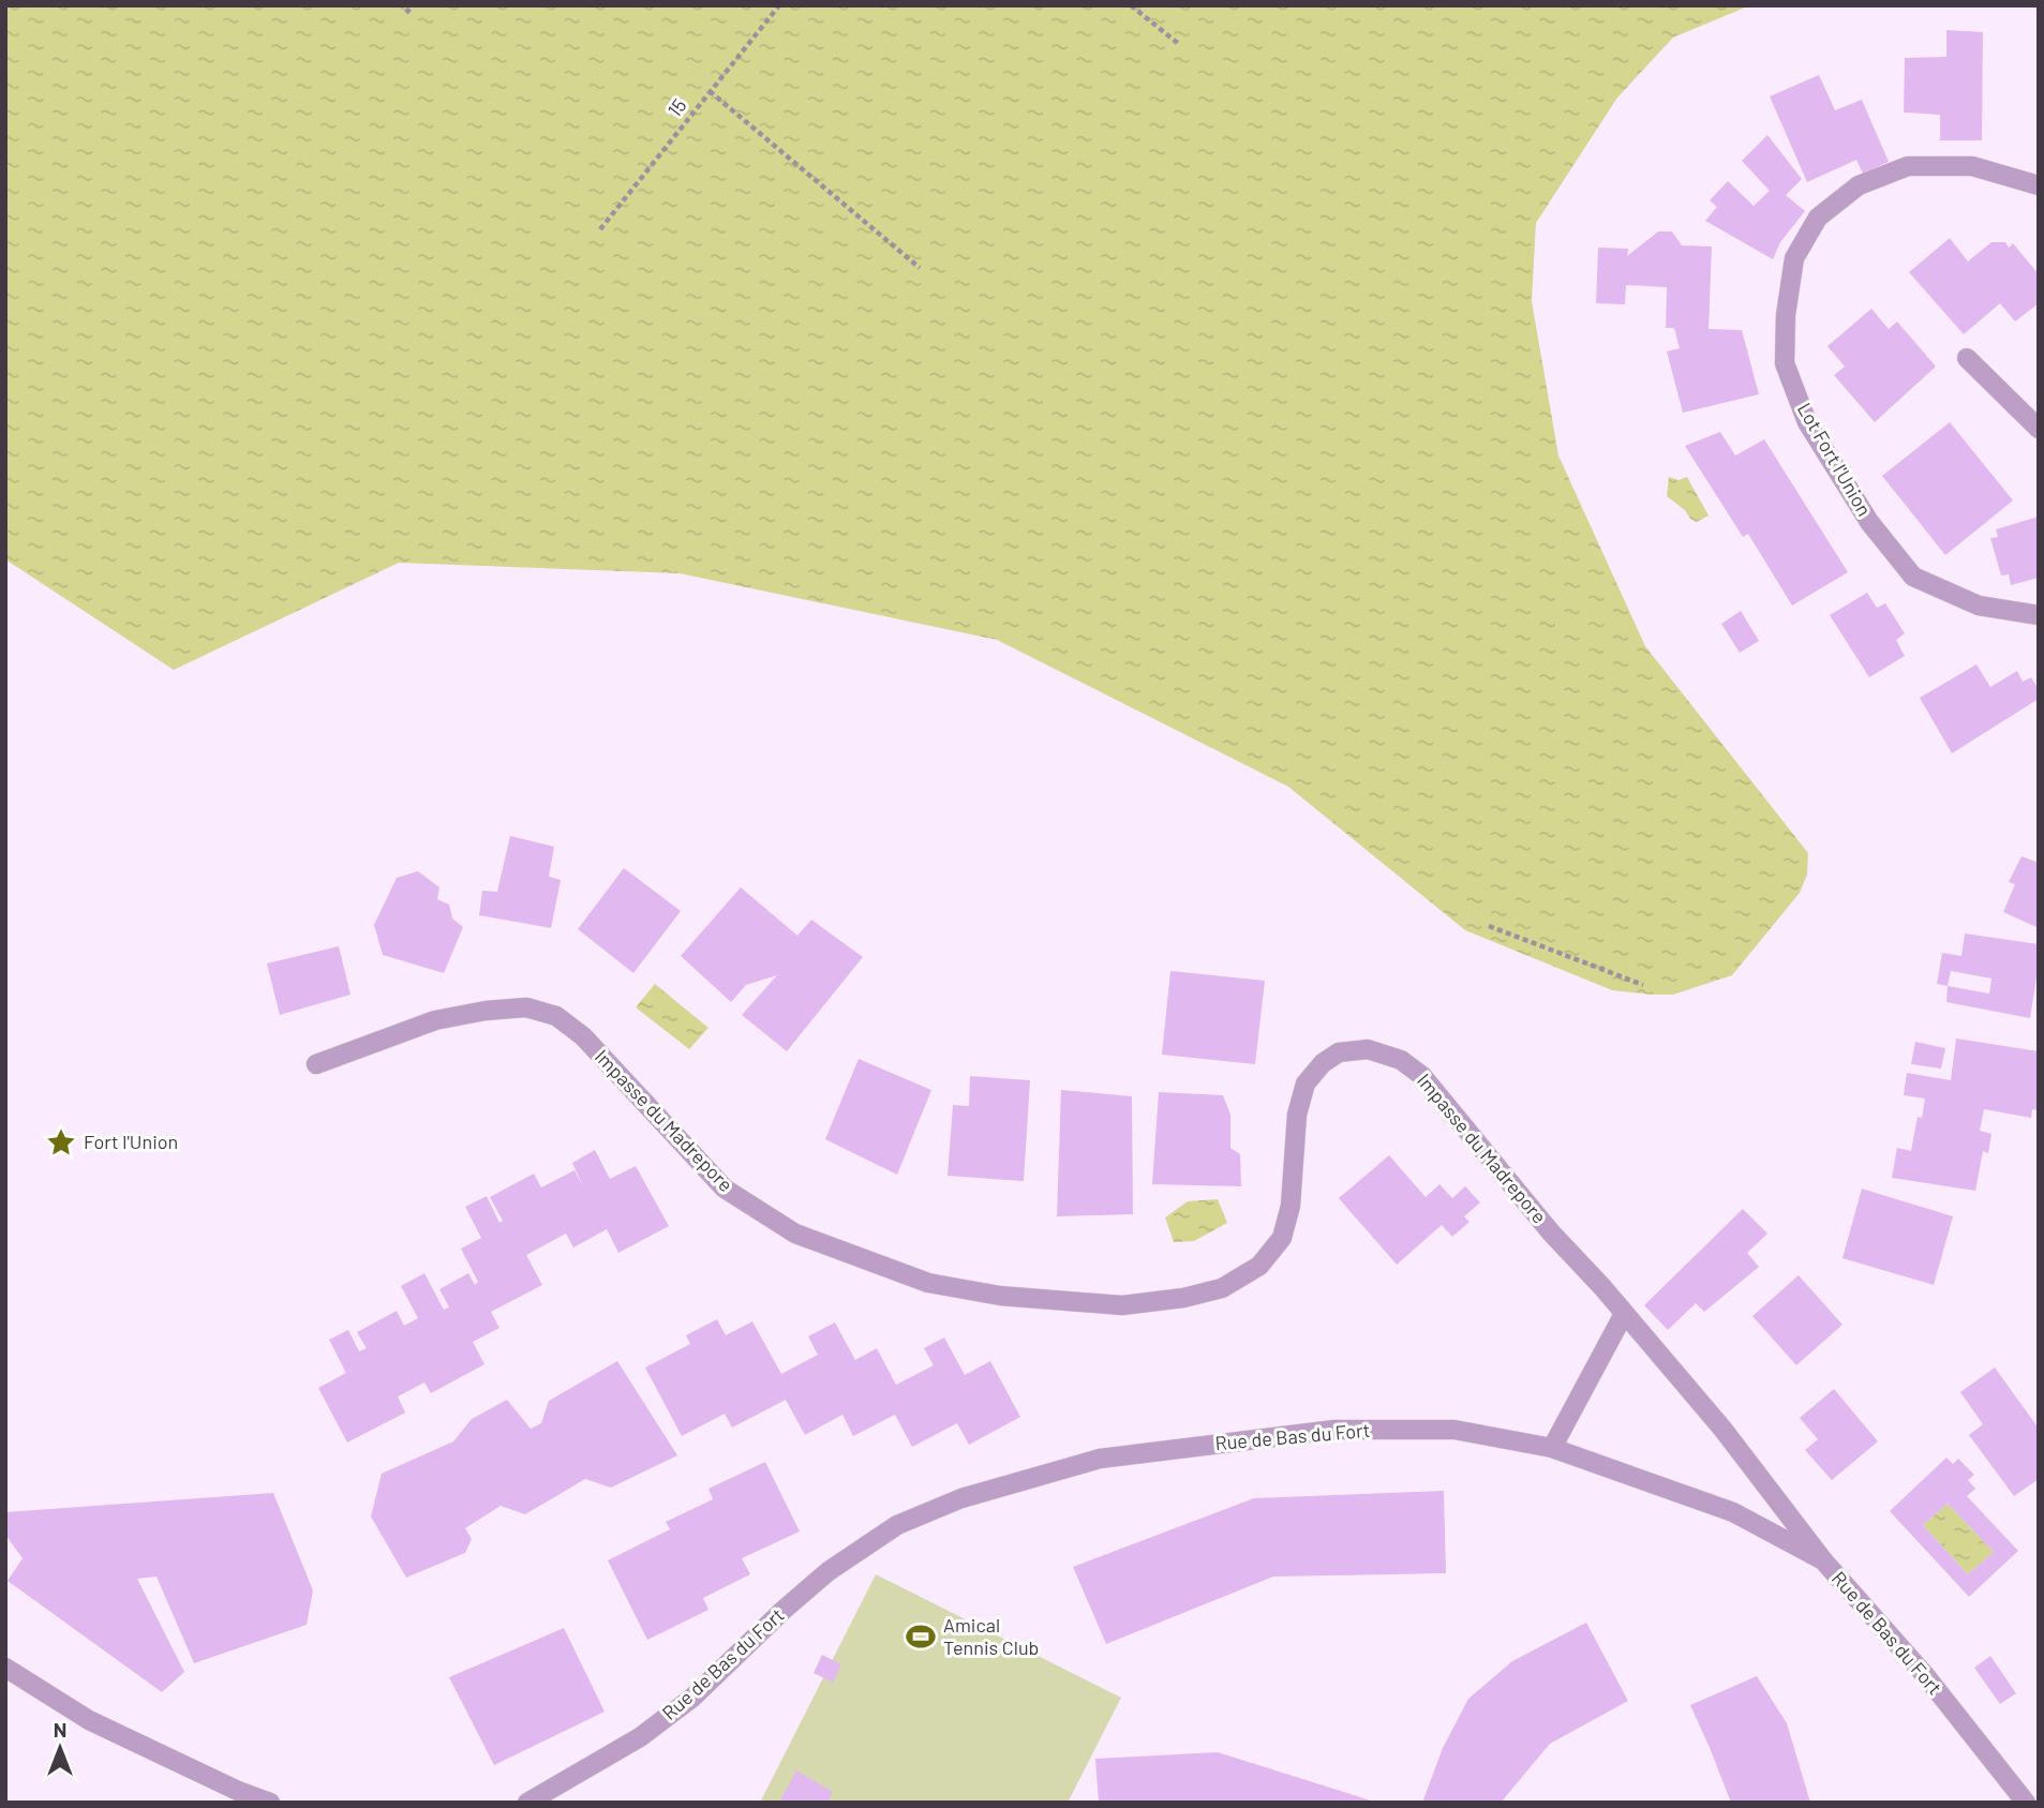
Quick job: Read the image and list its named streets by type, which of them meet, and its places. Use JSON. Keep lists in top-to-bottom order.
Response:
{
  "streets": {
    "street": ["Lot Fort l'Union", "Impasse du Madrepore", "Rue de Bas du Fort"],
    "path": ["15"]
  },
  "crossings": [
    ["Impasse du Madrepore", "Rue de Bas du Fort"]
  ],
  "places": {
    "place": ["Fort l'Union"],
    "sports": ["Amical Tennis Club"]
  },
  "north": "top"
}
